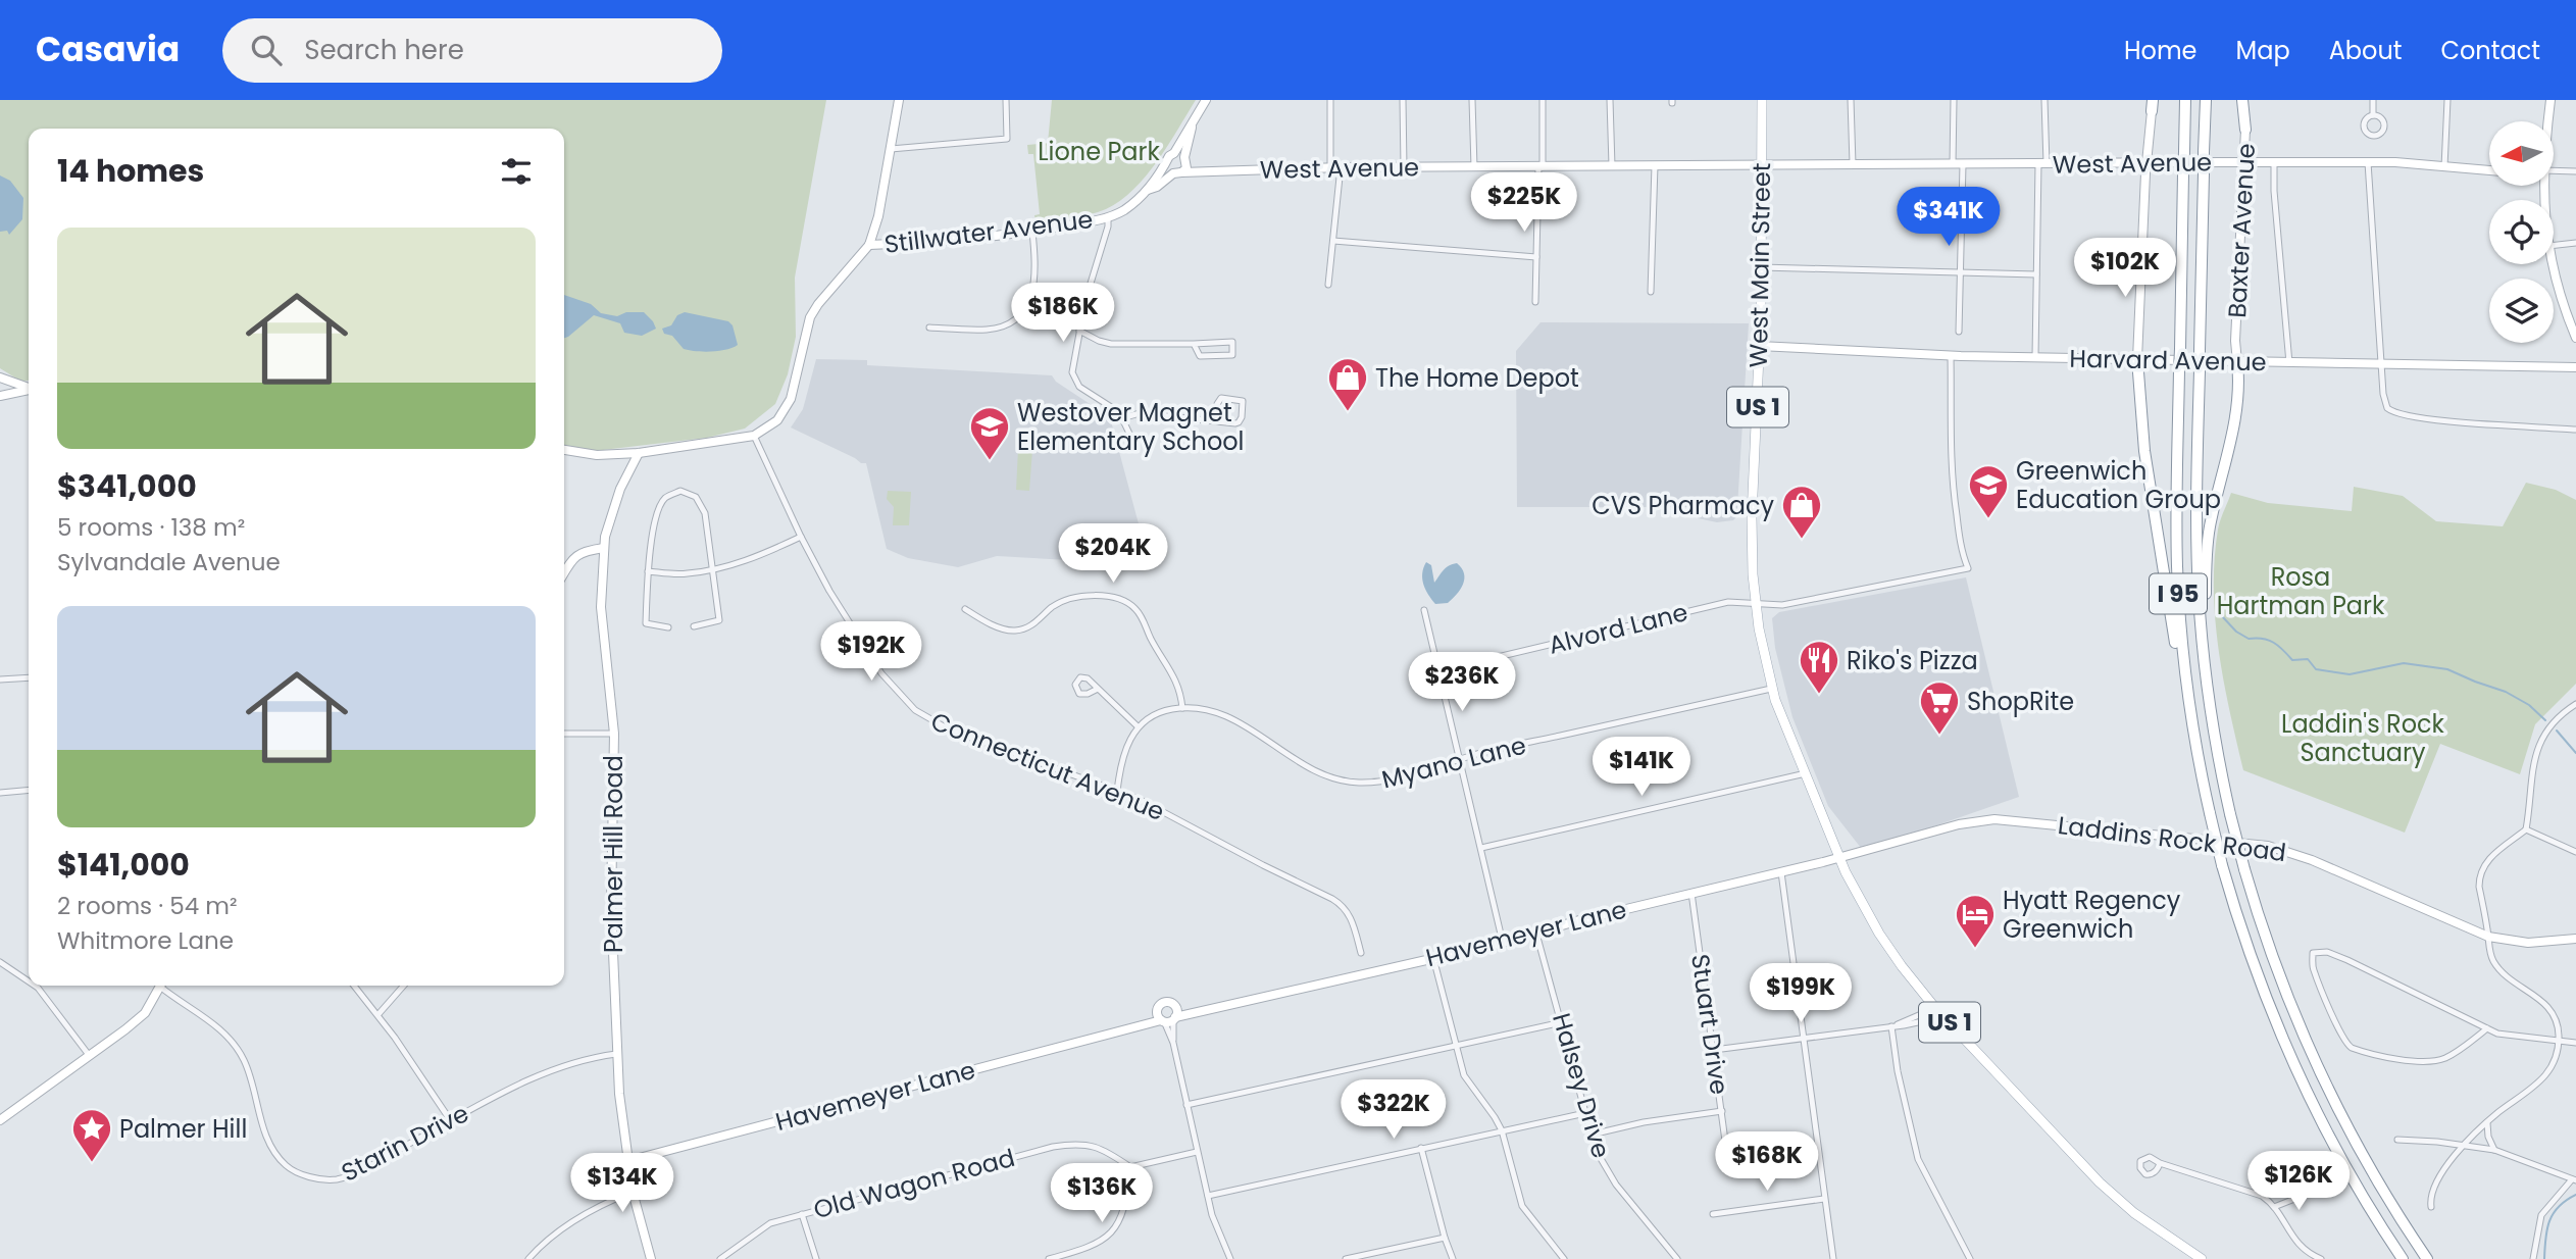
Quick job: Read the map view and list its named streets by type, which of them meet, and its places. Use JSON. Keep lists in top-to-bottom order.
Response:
{
  "streets": {
    "highway": ["I 95"],
    "main road": [
      "West Avenue",
      "Baxter Avenue",
      "Stillwater Avenue",
      "West Main Street",
      "Harvard Avenue",
      "US 1",
      "Laddins Rock Road",
      "Palmer Hill Road",
      "Havemeyer Lane"
    ],
    "street": [
      "Alvord Lane",
      "Myano Lane",
      "Connecticut Avenue",
      "Stuart Drive",
      "Halsey Drive",
      "Starin Drive",
      "Old Wagon Road"
    ]
  },
  "crossings": [
    ["West Avenue", "Baxter Avenue"],
    ["West Avenue", "Stillwater Avenue"],
    ["West Avenue", "West Main Street"],
    ["Baxter Avenue", "Harvard Avenue"],
    ["Stillwater Avenue", "Connecticut Avenue"],
    ["West Main Street", "Harvard Avenue"],
    ["West Main Street", "US 1"],
    ["West Main Street", "Alvord Lane"],
    ["West Main Street", "Myano Lane"],
    ["West Main Street", "Laddins Rock Road"],
    ["West Main Street", "Havemeyer Lane"],
    ["Harvard Avenue", "Alvord Lane"],
    ["US 1", "Laddins Rock Road"],
    ["US 1", "Havemeyer Lane"],
    ["Laddins Rock Road", "Havemeyer Lane"],
    ["Palmer Hill Road", "Havemeyer Lane"],
    ["Palmer Hill Road", "Starin Drive"],
    ["Havemeyer Lane", "Stuart Drive"],
    ["Havemeyer Lane", "Halsey Drive"]
  ],
  "parks": ["Lione Park", "Rosa Hartman Park", "Laddin's Rock Sanctuary"],
  "places": {
    "shop": ["The Home Depot", "CVS Pharmacy"],
    "school or university": ["Westover Magnet Elementary School", "Greenwich Education Group"],
    "restaurant": ["Riko's Pizza"],
    "supermarket": ["ShopRite"],
    "hotel": ["Hyatt Regency Greenwich"],
    "place": ["Palmer Hill"]
  },
  "north": "left",
  "page": {
    "header": "Casavia",
    "search": "Search here",
    "nav": [
      "Home",
      "Map",
      "About",
      "Contact"
    ],
    "heading": "14 homes",
    "price": [
      "$225K",
      "$341K",
      "$102K",
      "$186K",
      "$204K",
      "$192K",
      "$236K",
      "$141K",
      "$199K",
      "$322K",
      "$168K",
      "$126K",
      "$134K",
      "$136K"
    ],
    "list": [
      {
        "name": "$341,000",
        "note": "5 rooms · 138 m² · Sylvandale Avenue"
      },
      {
        "name": "$141,000",
        "note": "2 rooms · 54 m² · Whitmore Lane"
      }
    ]
  }
}
